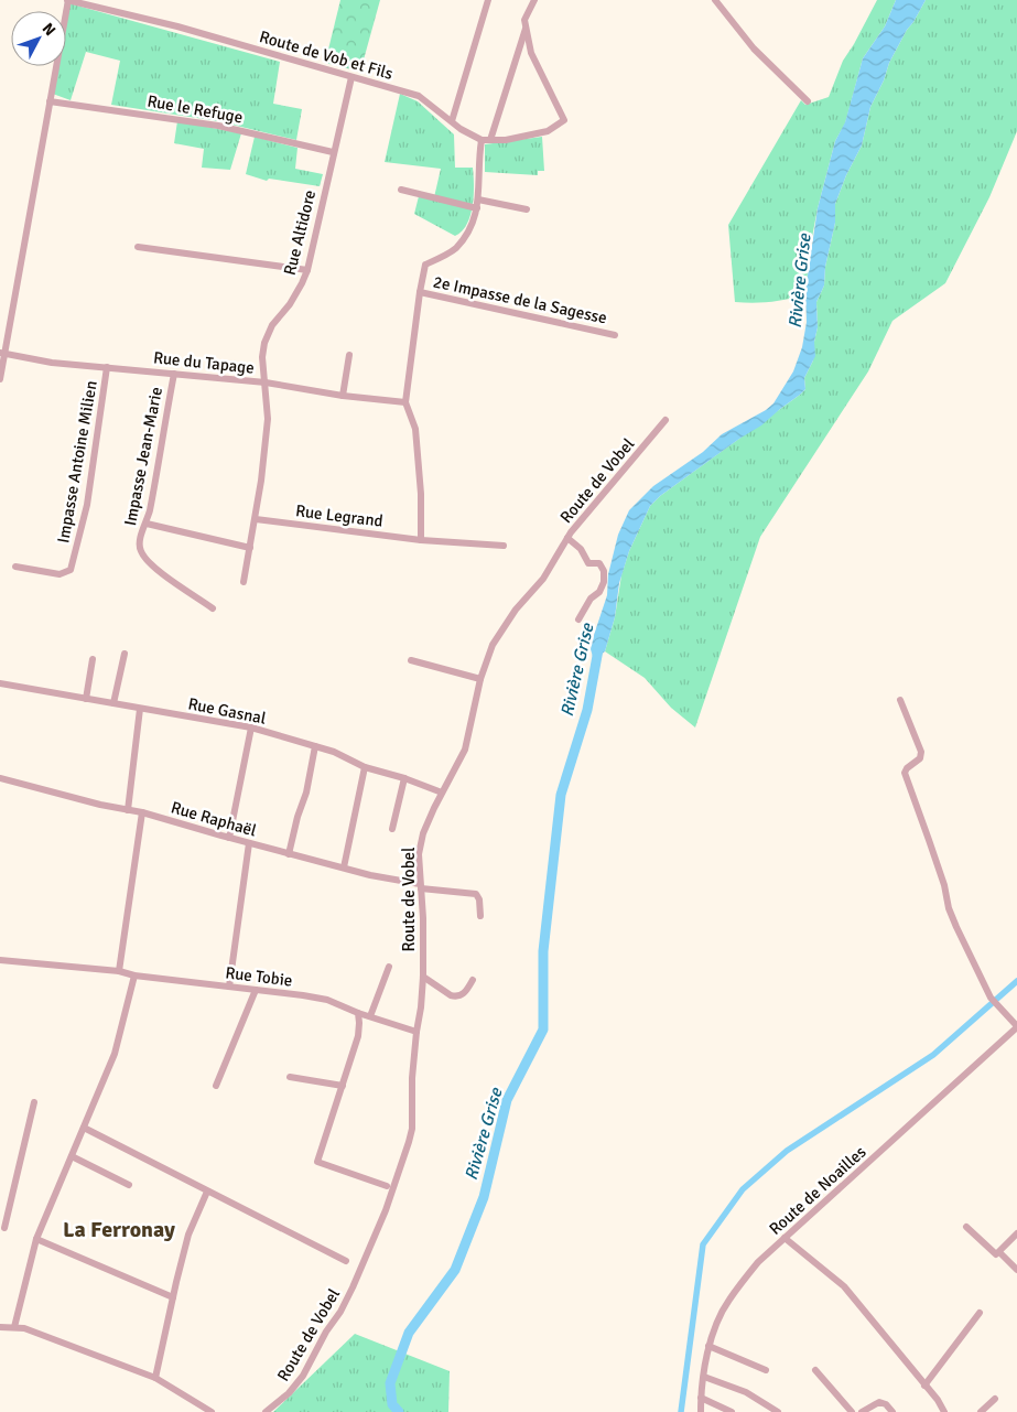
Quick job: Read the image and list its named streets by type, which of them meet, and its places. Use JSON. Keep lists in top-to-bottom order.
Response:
{
  "streets": {
    "street": [
      "Route de Vob et Fils",
      "Rue le Refuge",
      "Rue Altidore",
      "2e Impasse de la Sagesse",
      "Rue du Tapage",
      "Impasse Jean-Marie",
      "Impasse Antoine Milien",
      "Route de Vobel",
      "Rue Legrand",
      "Rue Gasnal",
      "Rue Raphaël",
      "Rue Tobie",
      "Route de Noailles"
    ]
  },
  "crossings": [
    ["Route de Vob et Fils", "Rue Altidore"],
    ["Rue le Refuge", "Rue Altidore"],
    ["Rue Altidore", "Rue du Tapage"],
    ["Rue Altidore", "Rue Legrand"],
    ["Rue du Tapage", "Impasse Jean-Marie"],
    ["Rue du Tapage", "Impasse Antoine Milien"],
    ["Route de Vobel", "Rue Gasnal"],
    ["Route de Vobel", "Rue Raphaël"],
    ["Route de Vobel", "Rue Tobie"]
  ],
  "districts": ["La Ferronay"],
  "water": ["Rivière Grise"],
  "north": "top right"
}
